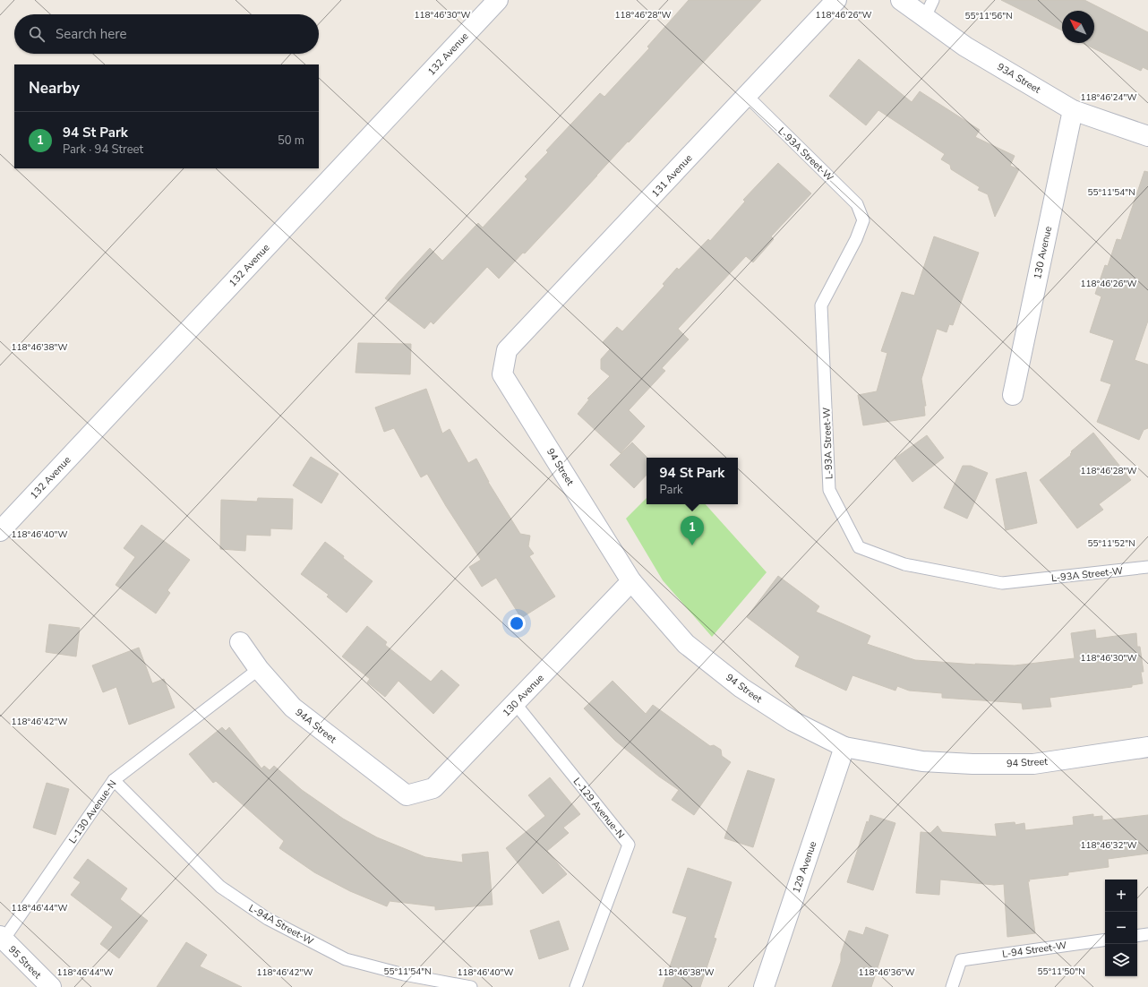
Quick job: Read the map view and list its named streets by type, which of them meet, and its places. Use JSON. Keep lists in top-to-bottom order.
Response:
{
  "streets": {
    "street": [
      "132 Avenue",
      "93A Street",
      "131 Avenue",
      "130 Avenue",
      "94 Street",
      "94A Street",
      "129 Avenue",
      "95 Street"
    ],
    "lane": [
      "L-93A Street-W",
      "L-129 Avenue-N",
      "L-130 Avenue-N",
      "L-94A Street-W",
      "L-94 Street-W"
    ]
  },
  "crossings": [
    ["93A Street", "130 Avenue"],
    ["L-93A Street-W", "131 Avenue"],
    ["131 Avenue", "94 Street"],
    ["130 Avenue", "94 Street"],
    ["130 Avenue", "94A Street"],
    ["130 Avenue", "L-129 Avenue-N"],
    ["94 Street", "129 Avenue"],
    ["94A Street", "L-130 Avenue-N"],
    ["L-130 Avenue-N", "L-94A Street-W"],
    ["L-130 Avenue-N", "95 Street"]
  ],
  "north": "top left",
  "page": {
    "search": "Search here",
    "heading": "Nearby",
    "list": [
      {
        "mark": "1",
        "name": "94 St Park",
        "note": "Park · 94 Street",
        "value": "50 m"
      }
    ],
    "popup": ["94 St Park", "Park"],
    "pins": "1",
    "map_buttons": ["+", "−"]
  },
  "coordinates": [
    "118°46'30\"W",
    "118°46'28\"W",
    "118°46'26\"W",
    "55°11'56\"N",
    "118°46'24\"W",
    "55°11'54\"N",
    "118°46'38\"W",
    "118°46'40\"W",
    "55°11'52\"N",
    "118°46'42\"W",
    "118°46'32\"W",
    "118°46'44\"W",
    "55°11'50\"N",
    "118°46'36\"W"
  ]
}
